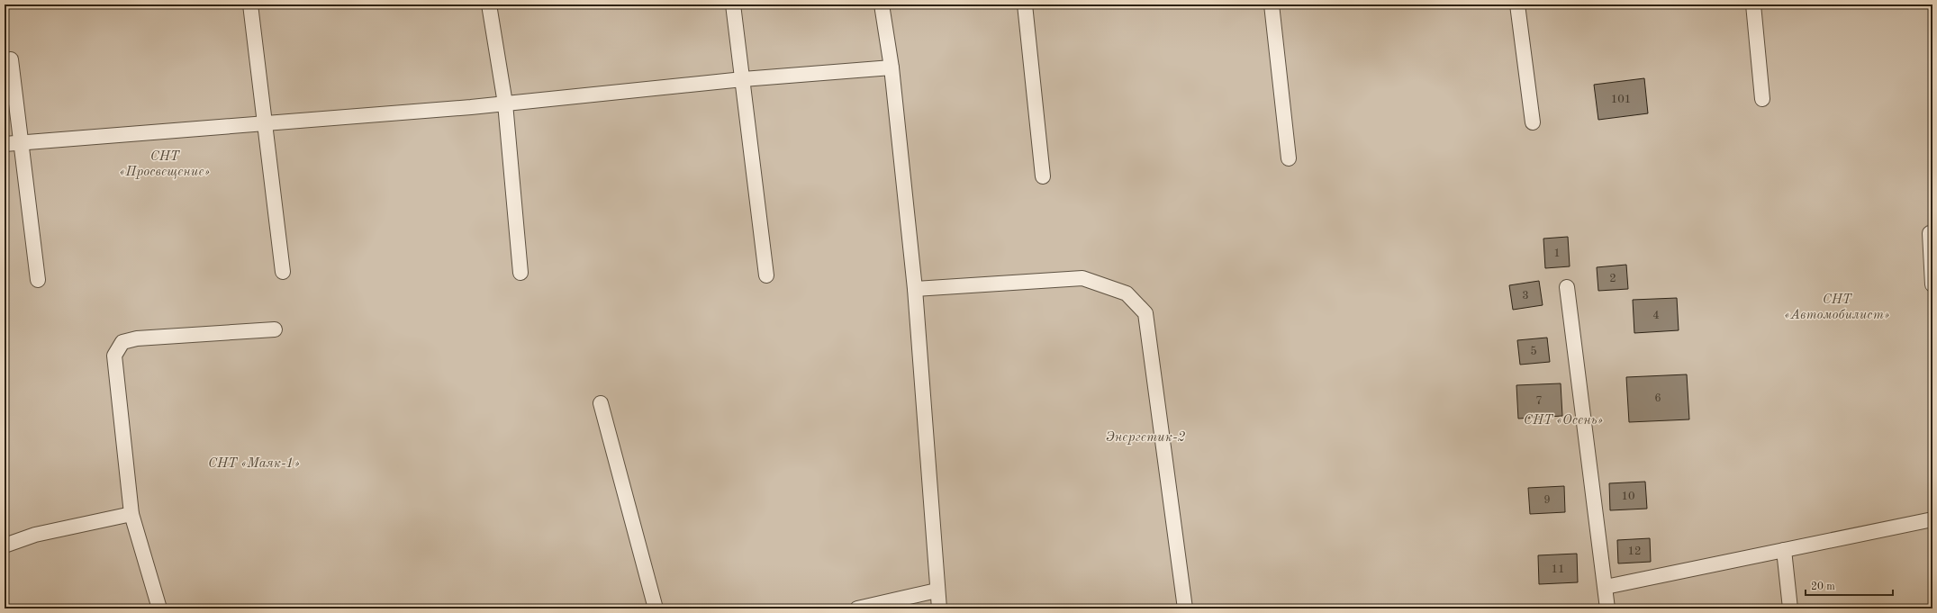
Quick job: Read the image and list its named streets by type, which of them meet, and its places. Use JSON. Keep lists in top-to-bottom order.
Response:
{
  "parks": [
    "СНТ «Просвещение»",
    "СНТ «Автомобилист»",
    "СНТ «Осень»",
    "Энергетик-2",
    "СНТ «Маяк-1»"
  ],
  "house_numbers": [
    "101",
    "1",
    "2",
    "3",
    "4",
    "5",
    "6",
    "7",
    "10",
    "9",
    "12",
    "11"
  ],
  "scale_bar": "20 m"
}
